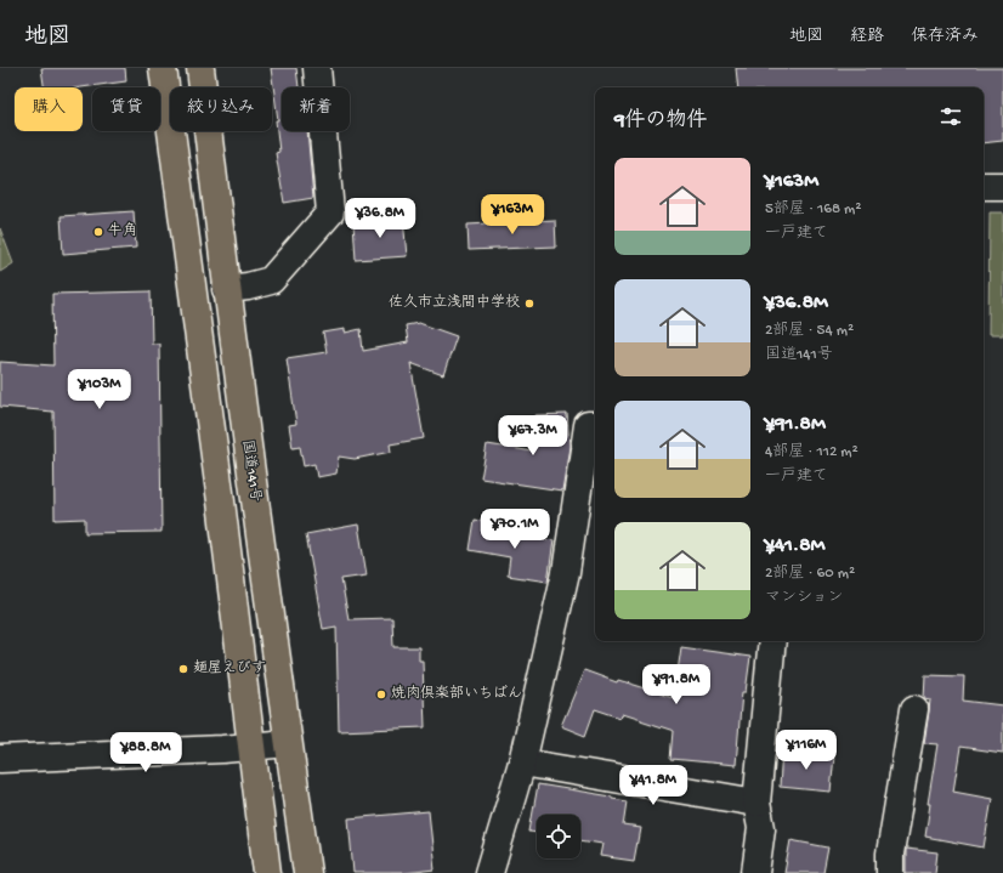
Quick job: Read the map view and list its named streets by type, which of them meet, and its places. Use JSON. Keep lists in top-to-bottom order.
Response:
{
  "streets": {
    "highway": ["国道141号"]
  },
  "places": [
    "牛角",
    "佐久市立浅間中学校",
    "麺屋えびす",
    "焼肉倶楽部いちばん"
  ],
  "page": {
    "header": "地図",
    "nav": ["地図", "経路", "保存済み"],
    "chip": [
      "購入",
      "賃貸",
      "絞り込み",
      "新着"
    ],
    "heading": "9件の物件",
    "list": [
      {
        "name": "¥163M",
        "note": "5部屋 · 168 m² · 一戸建て"
      },
      {
        "name": "¥36.8M",
        "note": "2部屋 · 54 m² · 国道141号"
      },
      {
        "name": "¥91.8M",
        "note": "4部屋 · 112 m² · 一戸建て"
      },
      {
        "name": "¥41.8M",
        "note": "2部屋 · 60 m² · マンション"
      }
    ],
    "price": [
      "¥163M",
      "¥36.8M",
      "¥103M",
      "¥67.3M",
      "¥70.1M",
      "¥91.8M",
      "¥116M",
      "¥88.8M",
      "¥41.8M"
    ]
  }
}
